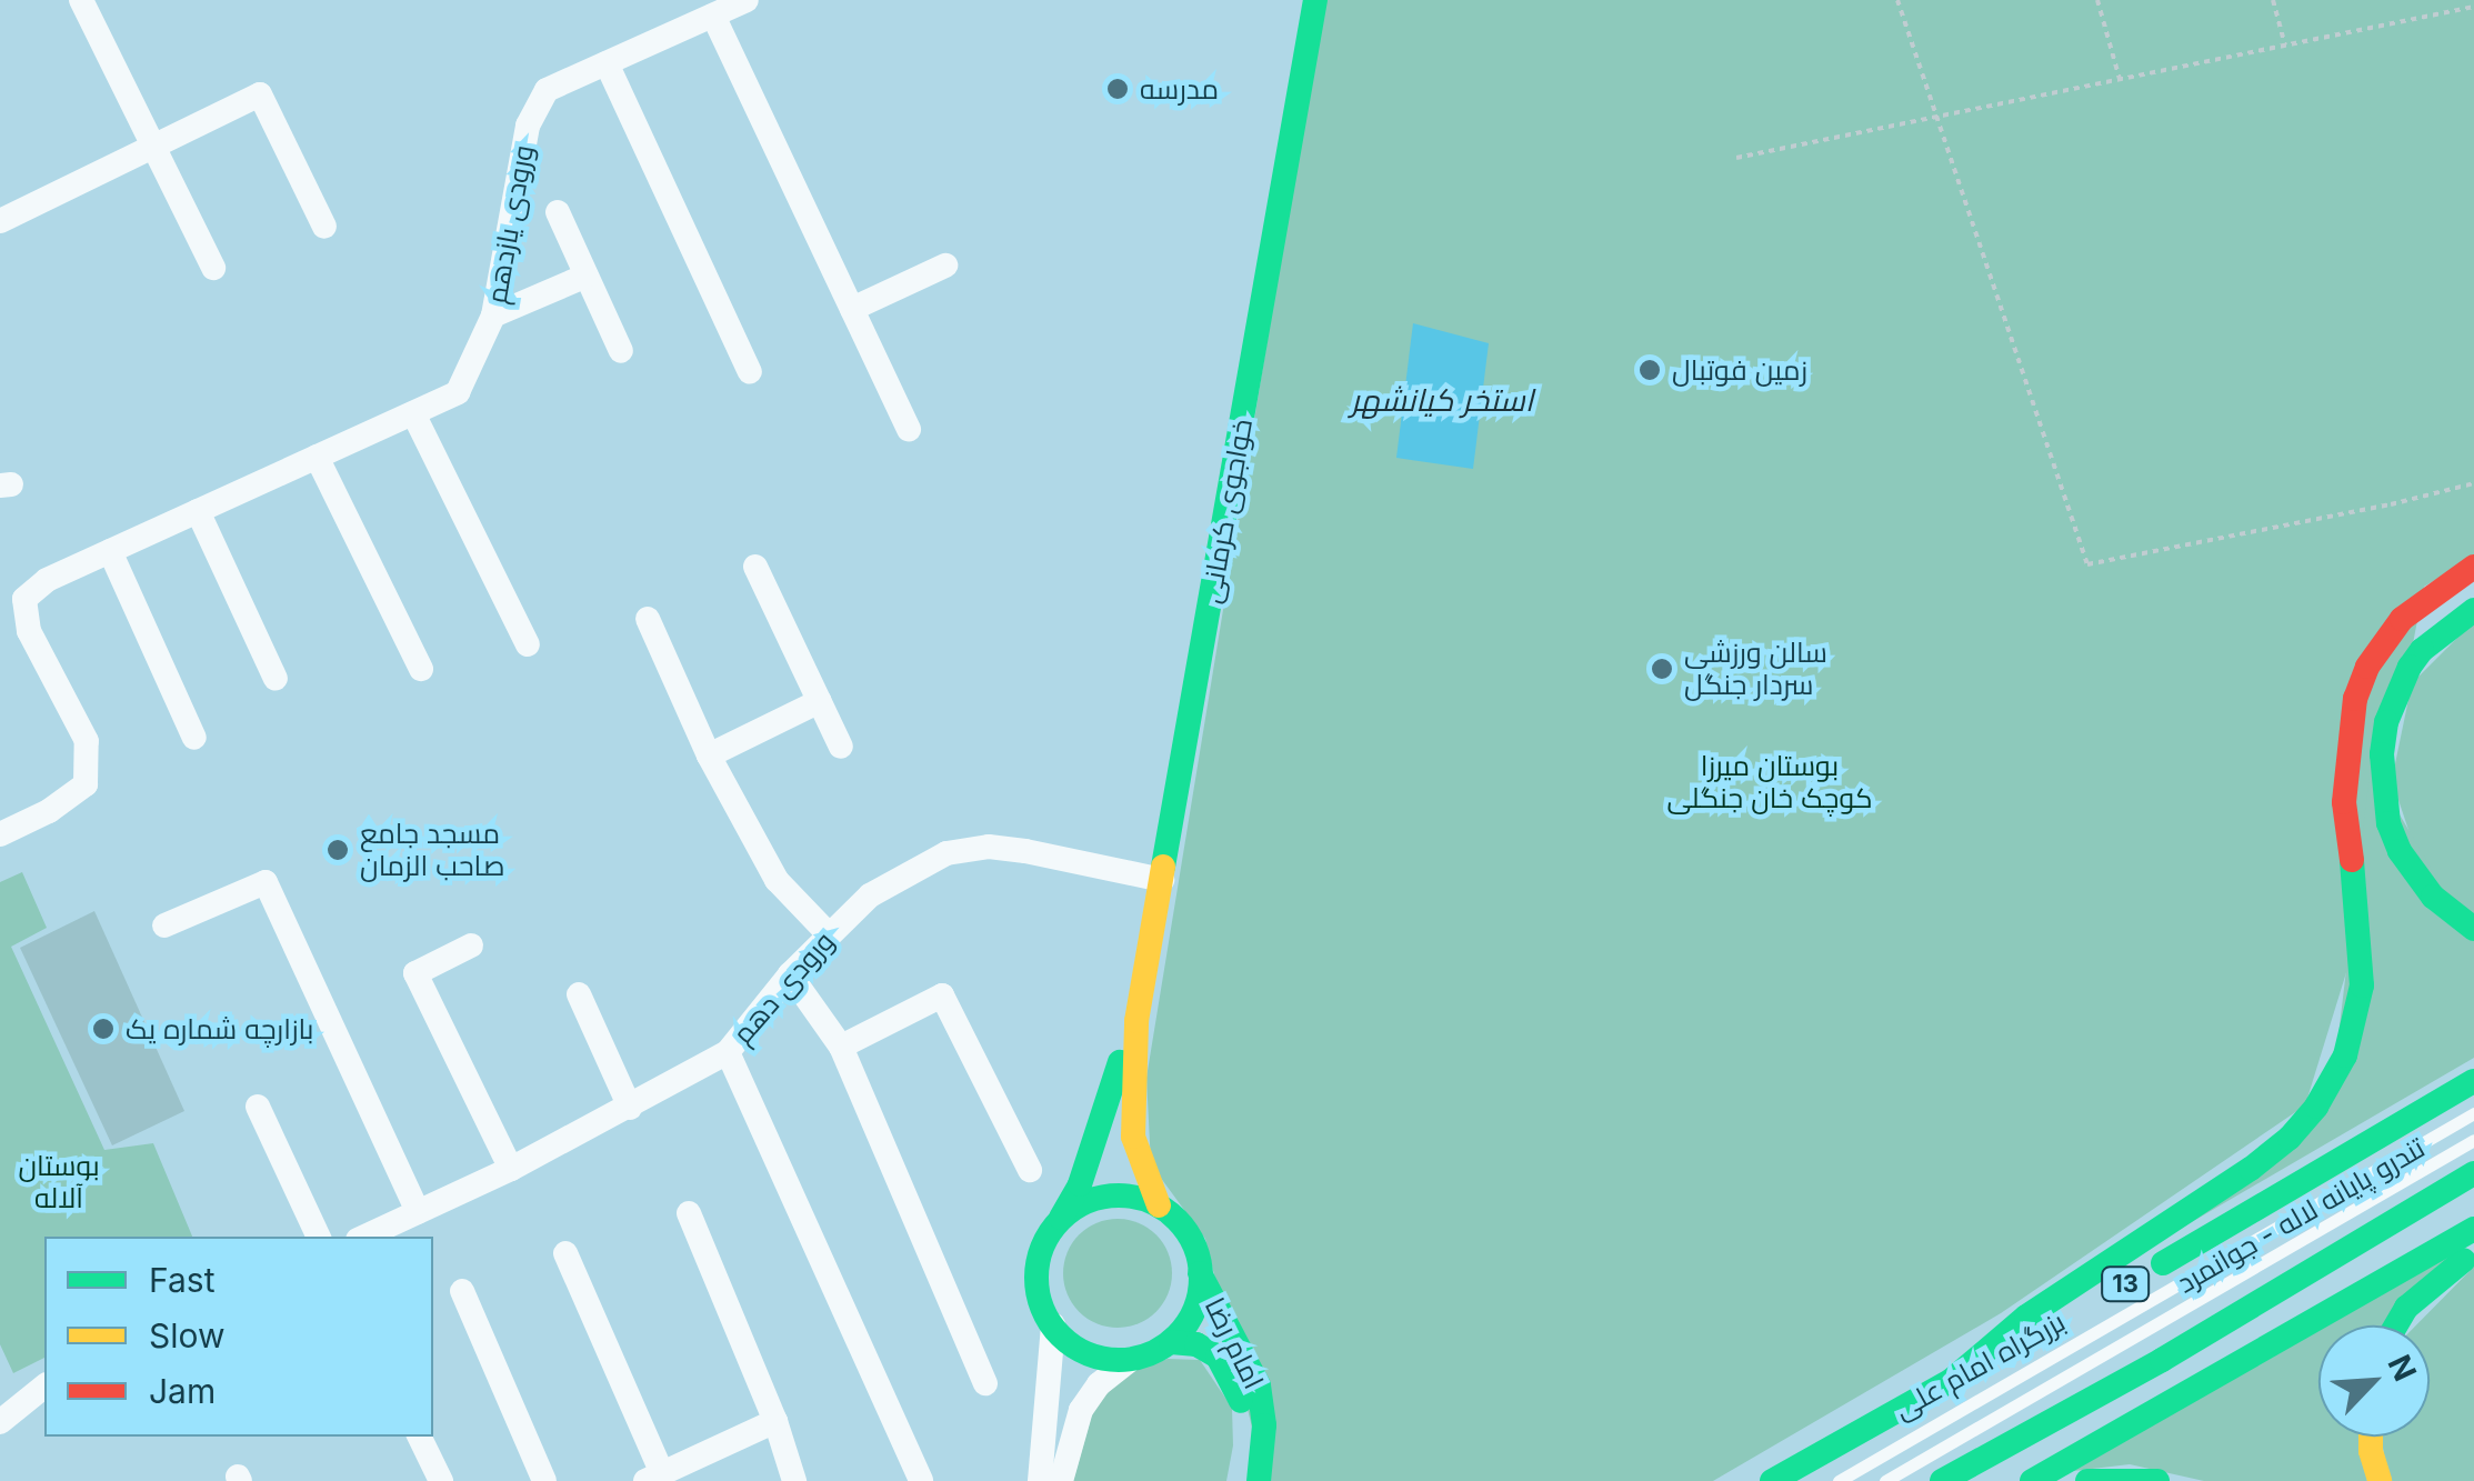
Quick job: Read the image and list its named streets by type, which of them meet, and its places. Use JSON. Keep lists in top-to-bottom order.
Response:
{
  "streets": {
    "main road": [
      "خواجوی کرمانی",
      "13",
      "امام رضا",
      "بزرگراه امام علی"
    ],
    "street": ["ورودی یازدهم", "ورودی دهم"],
    "lane": ["تندرو پایانه لاله - جوانمرد"]
  },
  "crossings": [
    ["خواجوی کرمانی", "ورودی دهم"]
  ],
  "water": ["استخر کیانشهر"],
  "parks": ["بوستان میرزا کوچک خان جنگلی", "بوستان آلاله"],
  "places": [
    "مدرسه",
    "زمین فوتبال",
    "سالن ورزشی سردار جنگل",
    "مسجد جامع صاحب الزمان",
    "بازارچه شماره یک"
  ],
  "legend": ["Fast", "Slow", "Jam"],
  "north": "top right"
}
